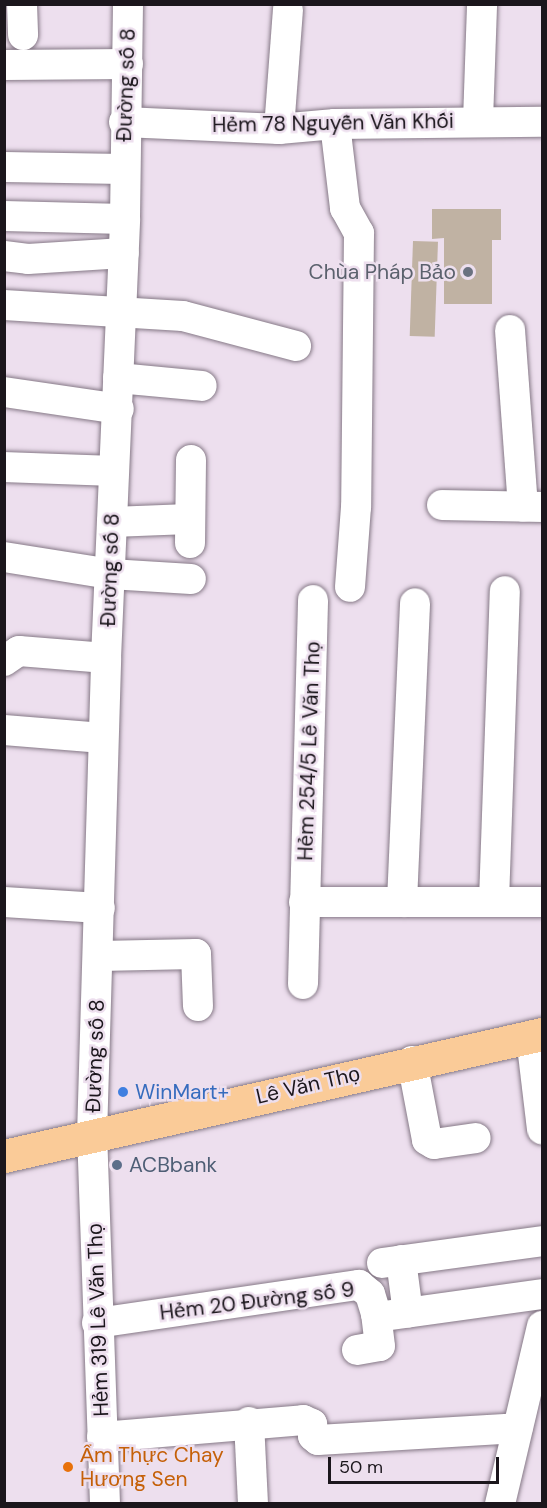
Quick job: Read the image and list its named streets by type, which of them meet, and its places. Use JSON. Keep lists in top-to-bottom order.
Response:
{
  "streets": {
    "main road": ["Lê Văn Thọ"],
    "street": [
      "Đường số 8",
      "Hẻm 78 Nguyễn Văn Khối",
      "Hẻm 254/5 Lê Văn Thọ",
      "Hẻm 20 Đường số 9",
      "Hẻm 319 Lê Văn Thọ"
    ]
  },
  "crossings": [
    ["Đường số 8", "Hẻm 78 Nguyễn Văn Khối"],
    ["Đường số 8", "Lê Văn Thọ"],
    ["Đường số 8", "Hẻm 319 Lê Văn Thọ"],
    ["Lê Văn Thọ", "Hẻm 319 Lê Văn Thọ"],
    ["Hẻm 20 Đường số 9", "Hẻm 319 Lê Văn Thọ"]
  ],
  "places": [
    "Chùa Pháp Bảo",
    "WinMart+",
    "ACBbank",
    "Ẩm Thực Chay Hương Sen"
  ],
  "scale_bar": "50 m"
}
